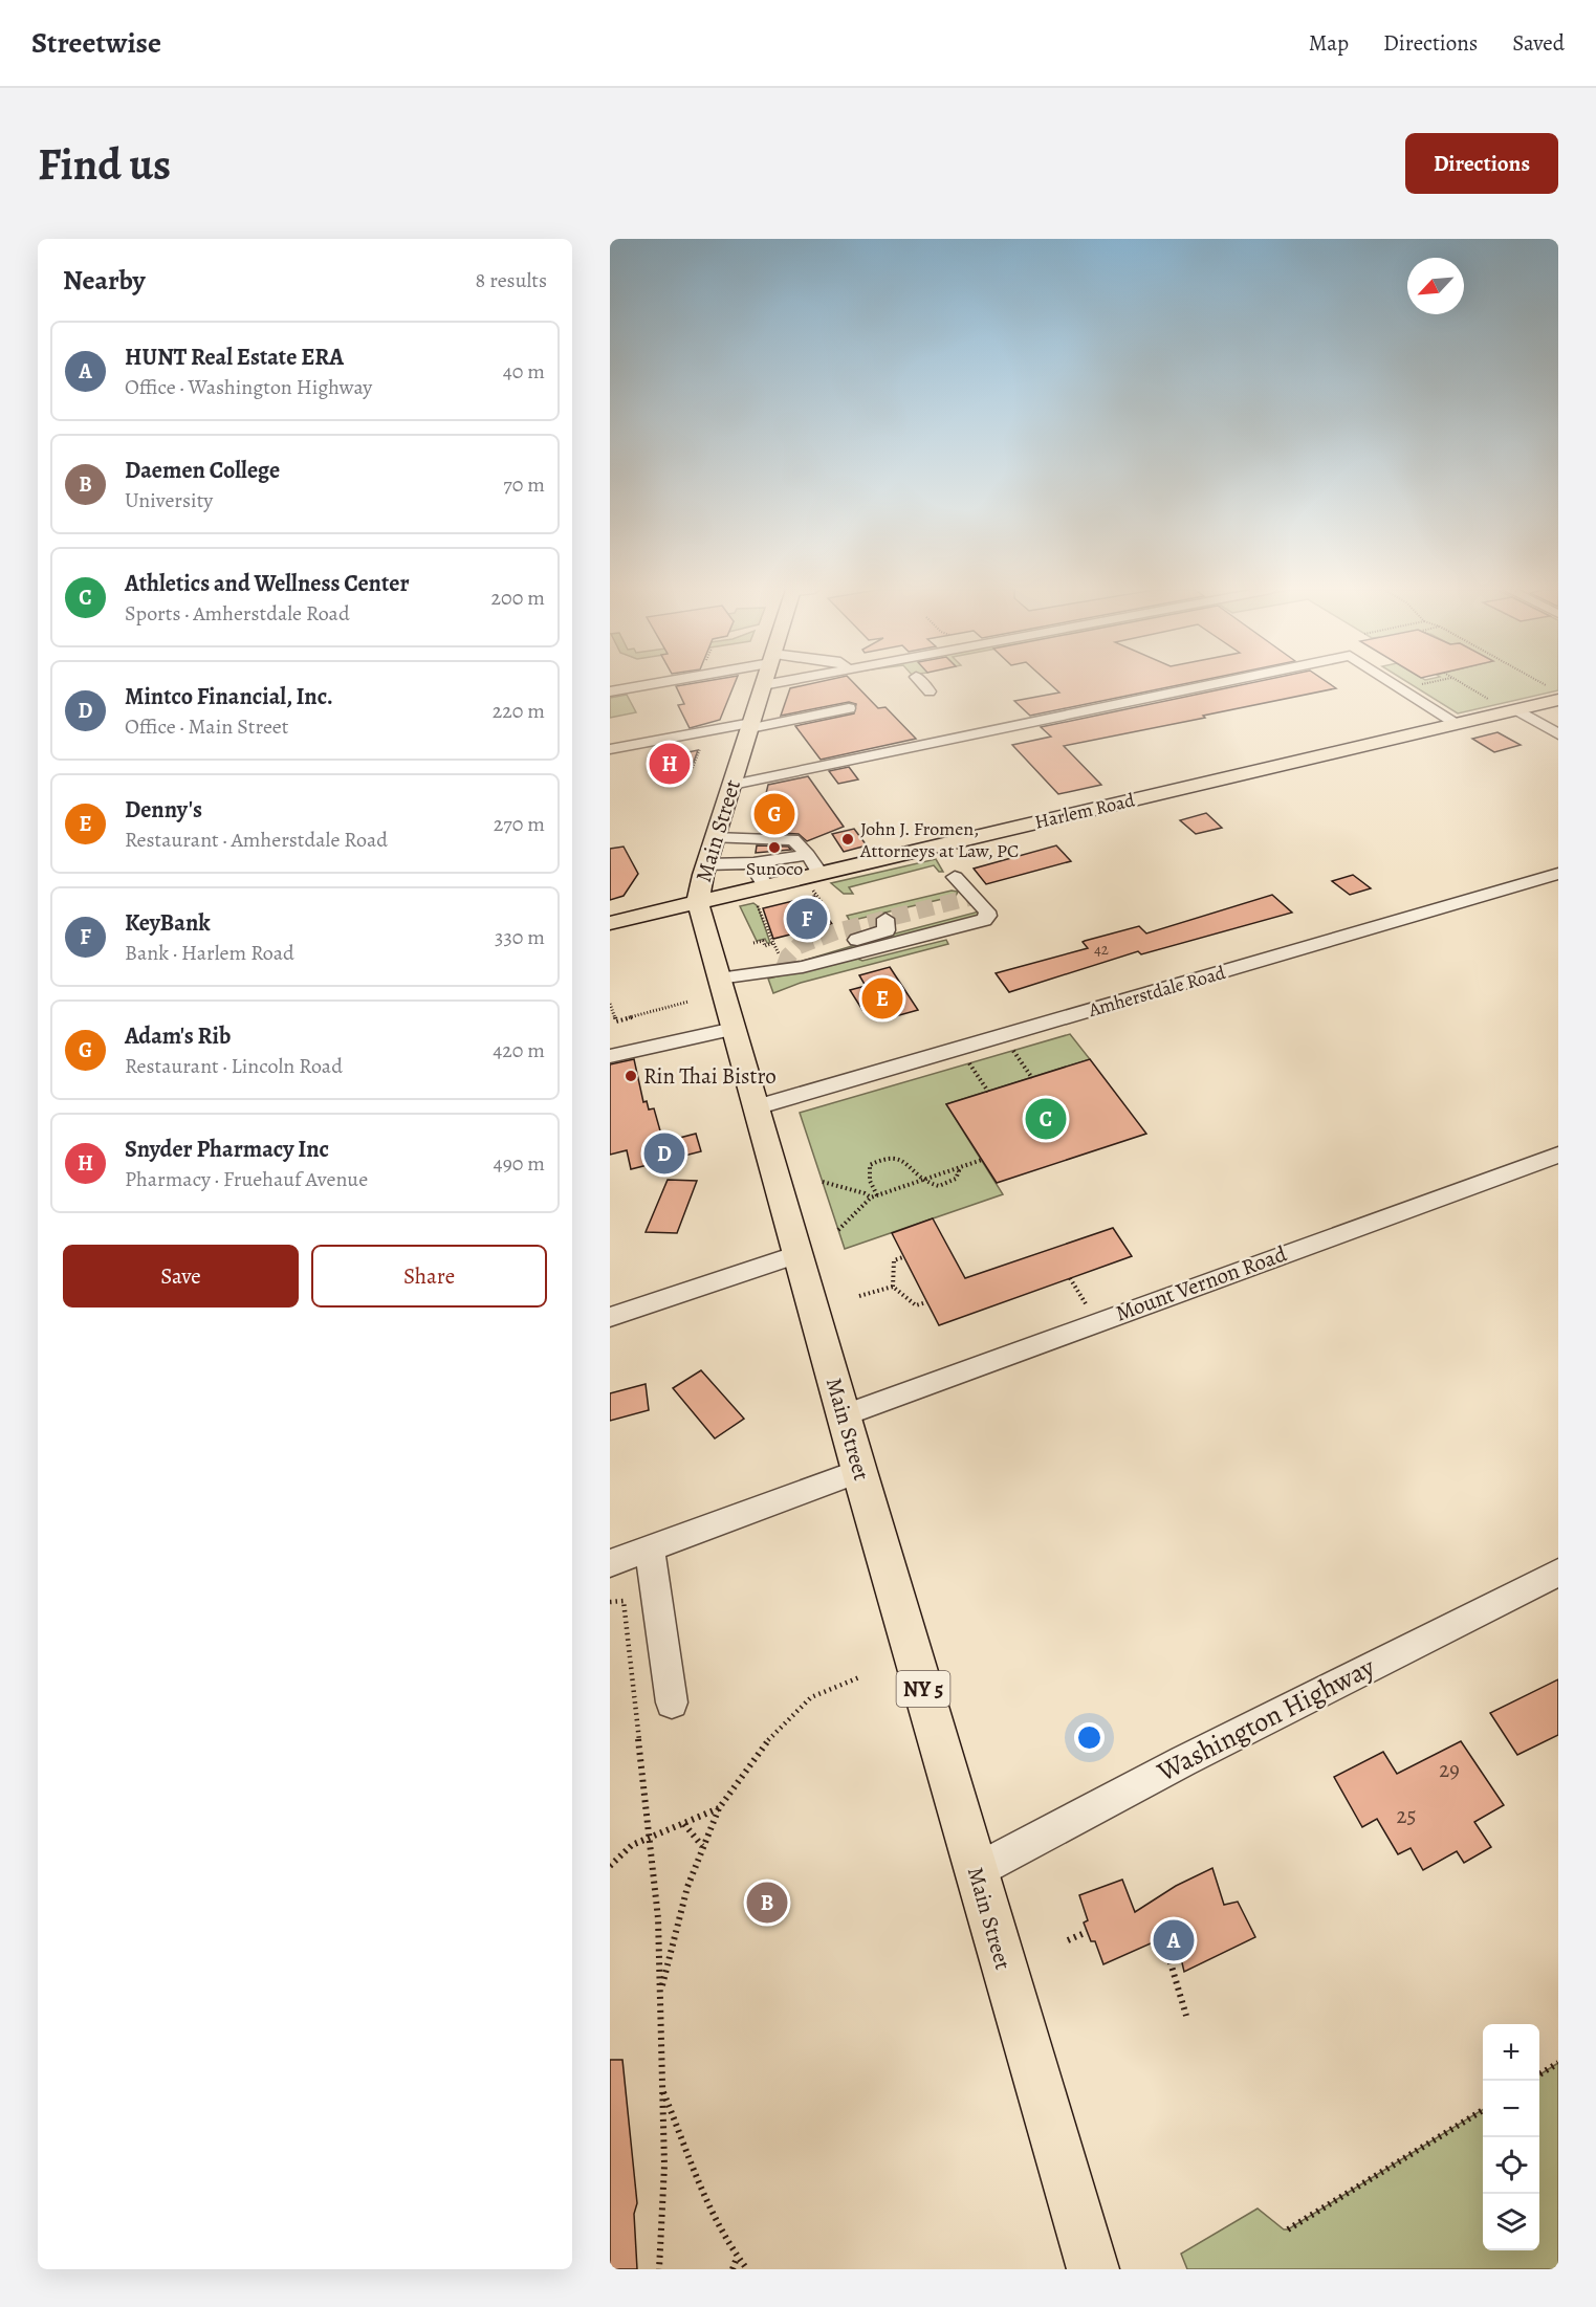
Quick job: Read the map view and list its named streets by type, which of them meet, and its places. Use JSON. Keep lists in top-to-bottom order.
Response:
{
  "streets": {
    "main road": ["Harlem Road", "Main Street", "NY 5"],
    "street": ["Amherstdale Road", "Mount Vernon Road", "Washington Highway"]
  },
  "crossings": [
    ["Harlem Road", "Main Street"],
    ["Main Street", "Amherstdale Road"],
    ["Main Street", "Mount Vernon Road"],
    ["Main Street", "Washington Highway"]
  ],
  "places": ["John J. Fromen, Attorneys at Law, PC", "Sunoco", "Rin Thai Bistro"],
  "house_numbers": ["42", "29", "25"],
  "north": "bottom left",
  "page": {
    "header": "Streetwise",
    "nav": ["Map", "Directions", "Saved"],
    "buttons": [
      "Directions",
      ["Save", "Share"]
    ],
    "title": "Find us",
    "heading": ["Nearby", "8 results"],
    "list": [
      {
        "mark": "A",
        "name": "HUNT Real Estate ERA",
        "note": "Office · Washington Highway",
        "value": "40 m"
      },
      {
        "mark": "B",
        "name": "Daemen College",
        "note": "University",
        "value": "70 m"
      },
      {
        "mark": "C",
        "name": "Athletics and Wellness Center",
        "note": "Sports · Amherstdale Road",
        "value": "200 m"
      },
      {
        "mark": "D",
        "name": "Mintco Financial, Inc.",
        "note": "Office · Main Street",
        "value": "220 m"
      },
      {
        "mark": "E",
        "name": "Denny's",
        "note": "Restaurant · Amherstdale Road",
        "value": "270 m"
      },
      {
        "mark": "F",
        "name": "KeyBank",
        "note": "Bank · Harlem Road",
        "value": "330 m"
      },
      {
        "mark": "G",
        "name": "Adam's Rib",
        "note": "Restaurant · Lincoln Road",
        "value": "420 m"
      },
      {
        "mark": "H",
        "name": "Snyder Pharmacy Inc",
        "note": "Pharmacy · Fruehauf Avenue",
        "value": "490 m"
      }
    ],
    "pins": [
      "H",
      "G",
      "F",
      "E",
      "C",
      "D",
      "B",
      "A"
    ],
    "map_buttons": ["+", "−"]
  }
}
